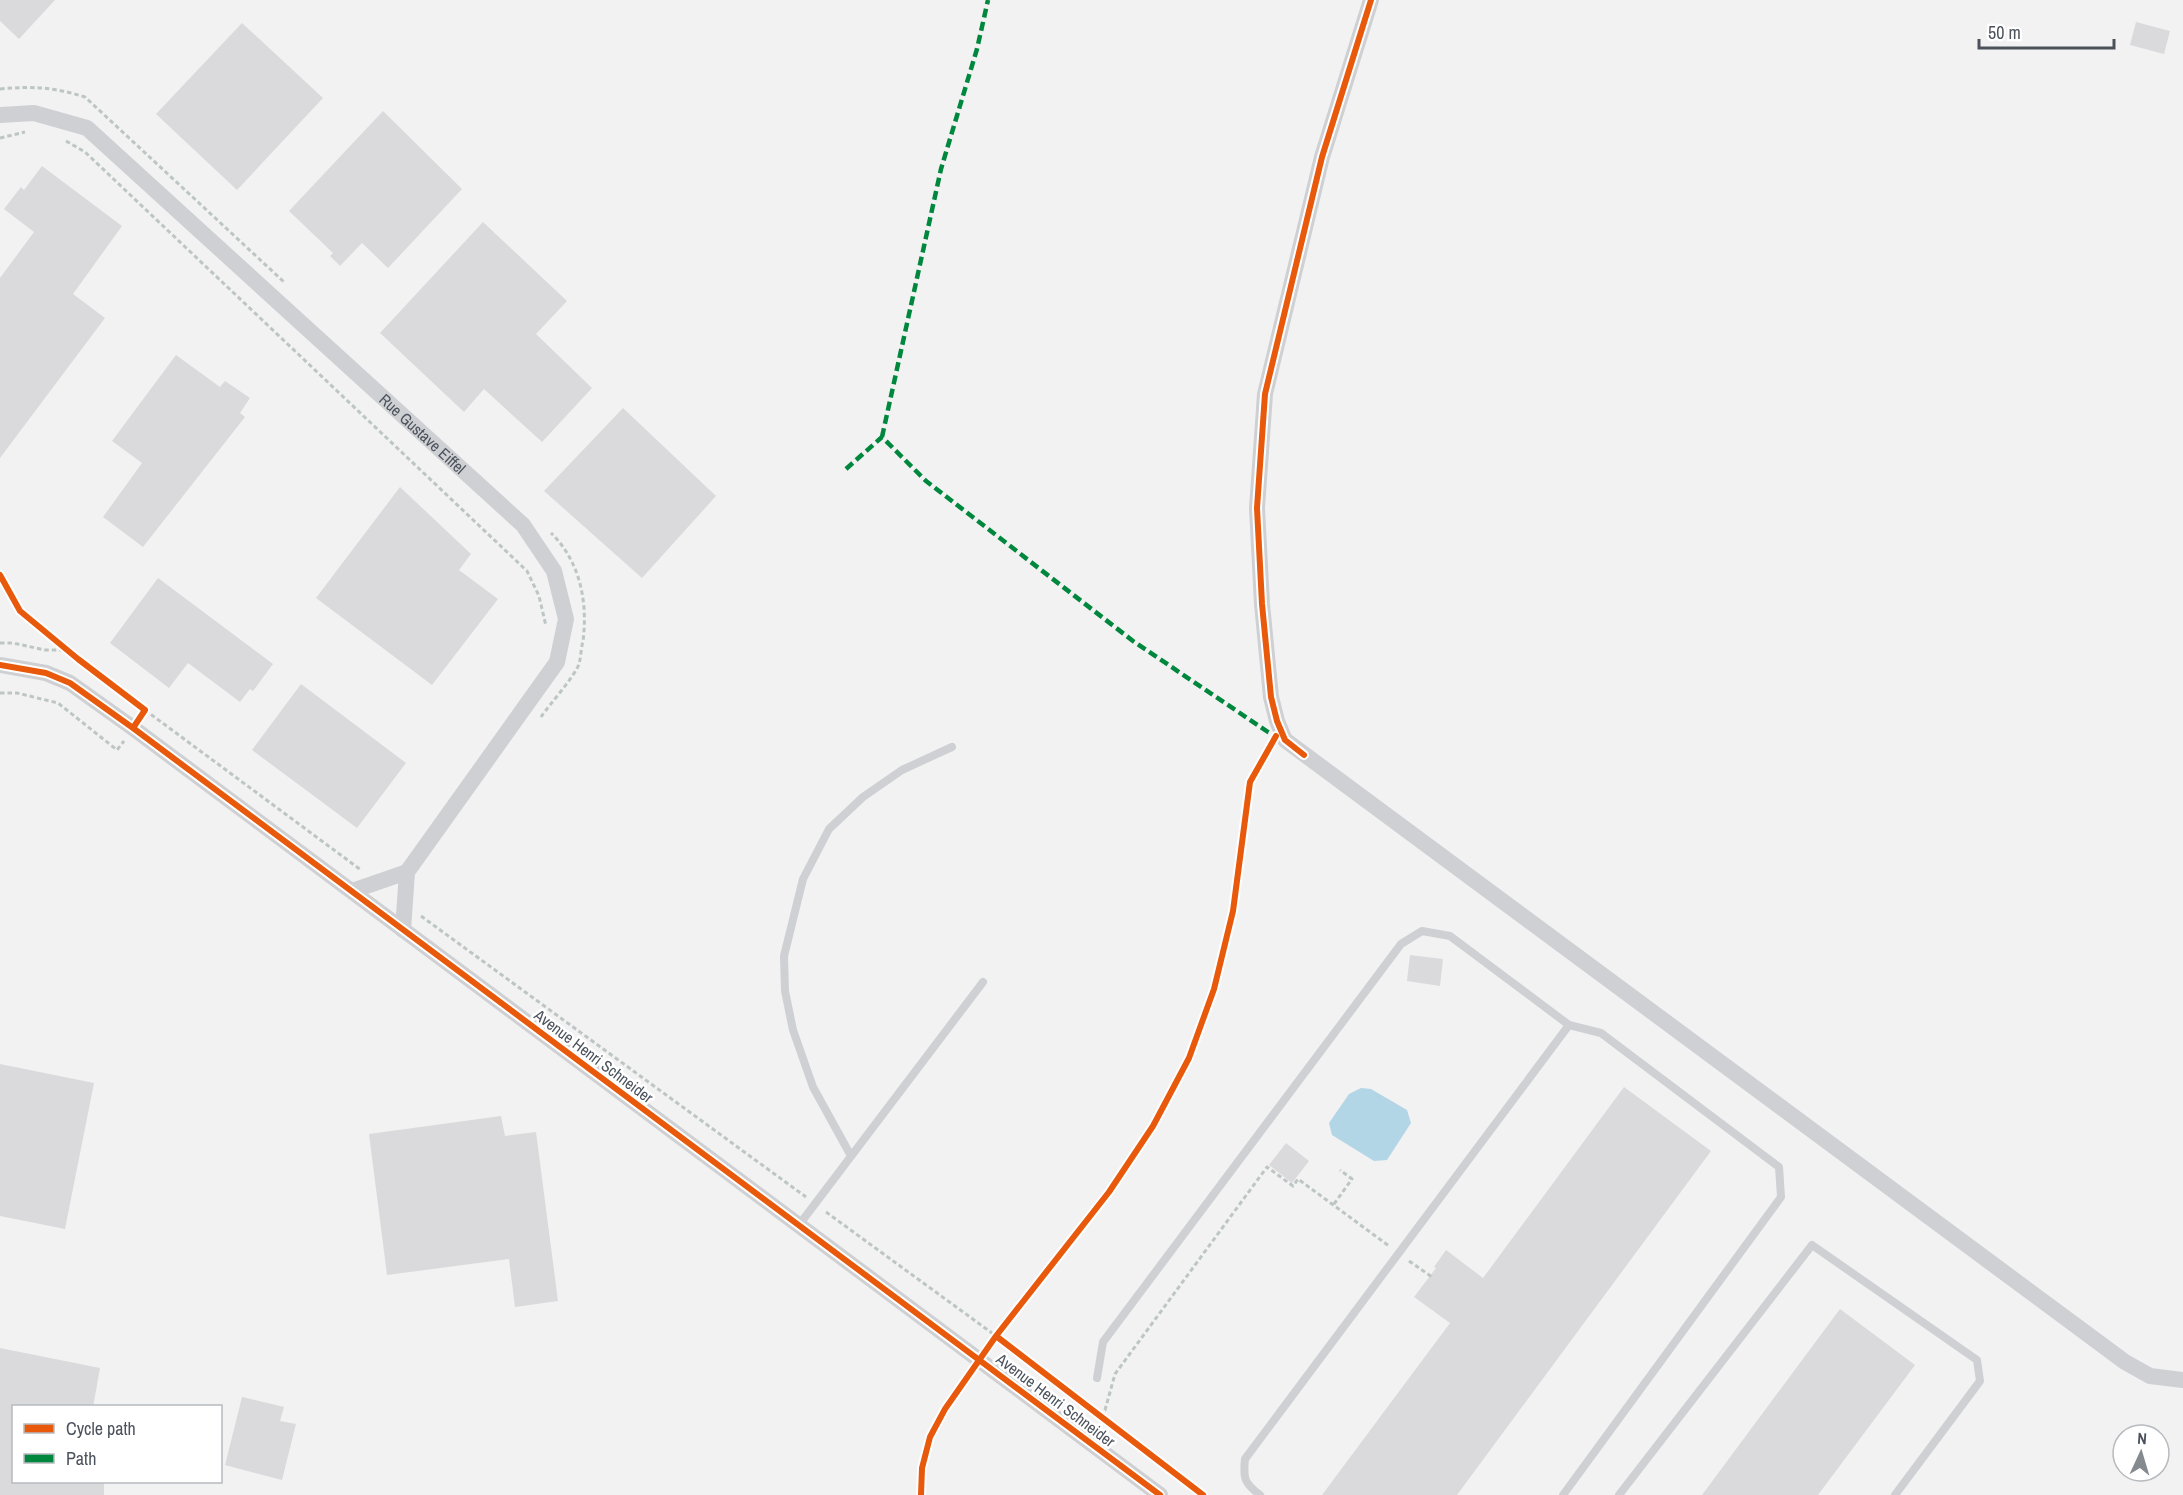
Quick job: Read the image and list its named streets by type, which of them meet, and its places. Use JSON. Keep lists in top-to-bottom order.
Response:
{
  "streets": {
    "street": ["Rue Gustave Eiffel", "Avenue Henri Schneider"]
  },
  "legend": ["Cycle path", "Path"],
  "scale_bar": "50 m",
  "north": "top"
}
